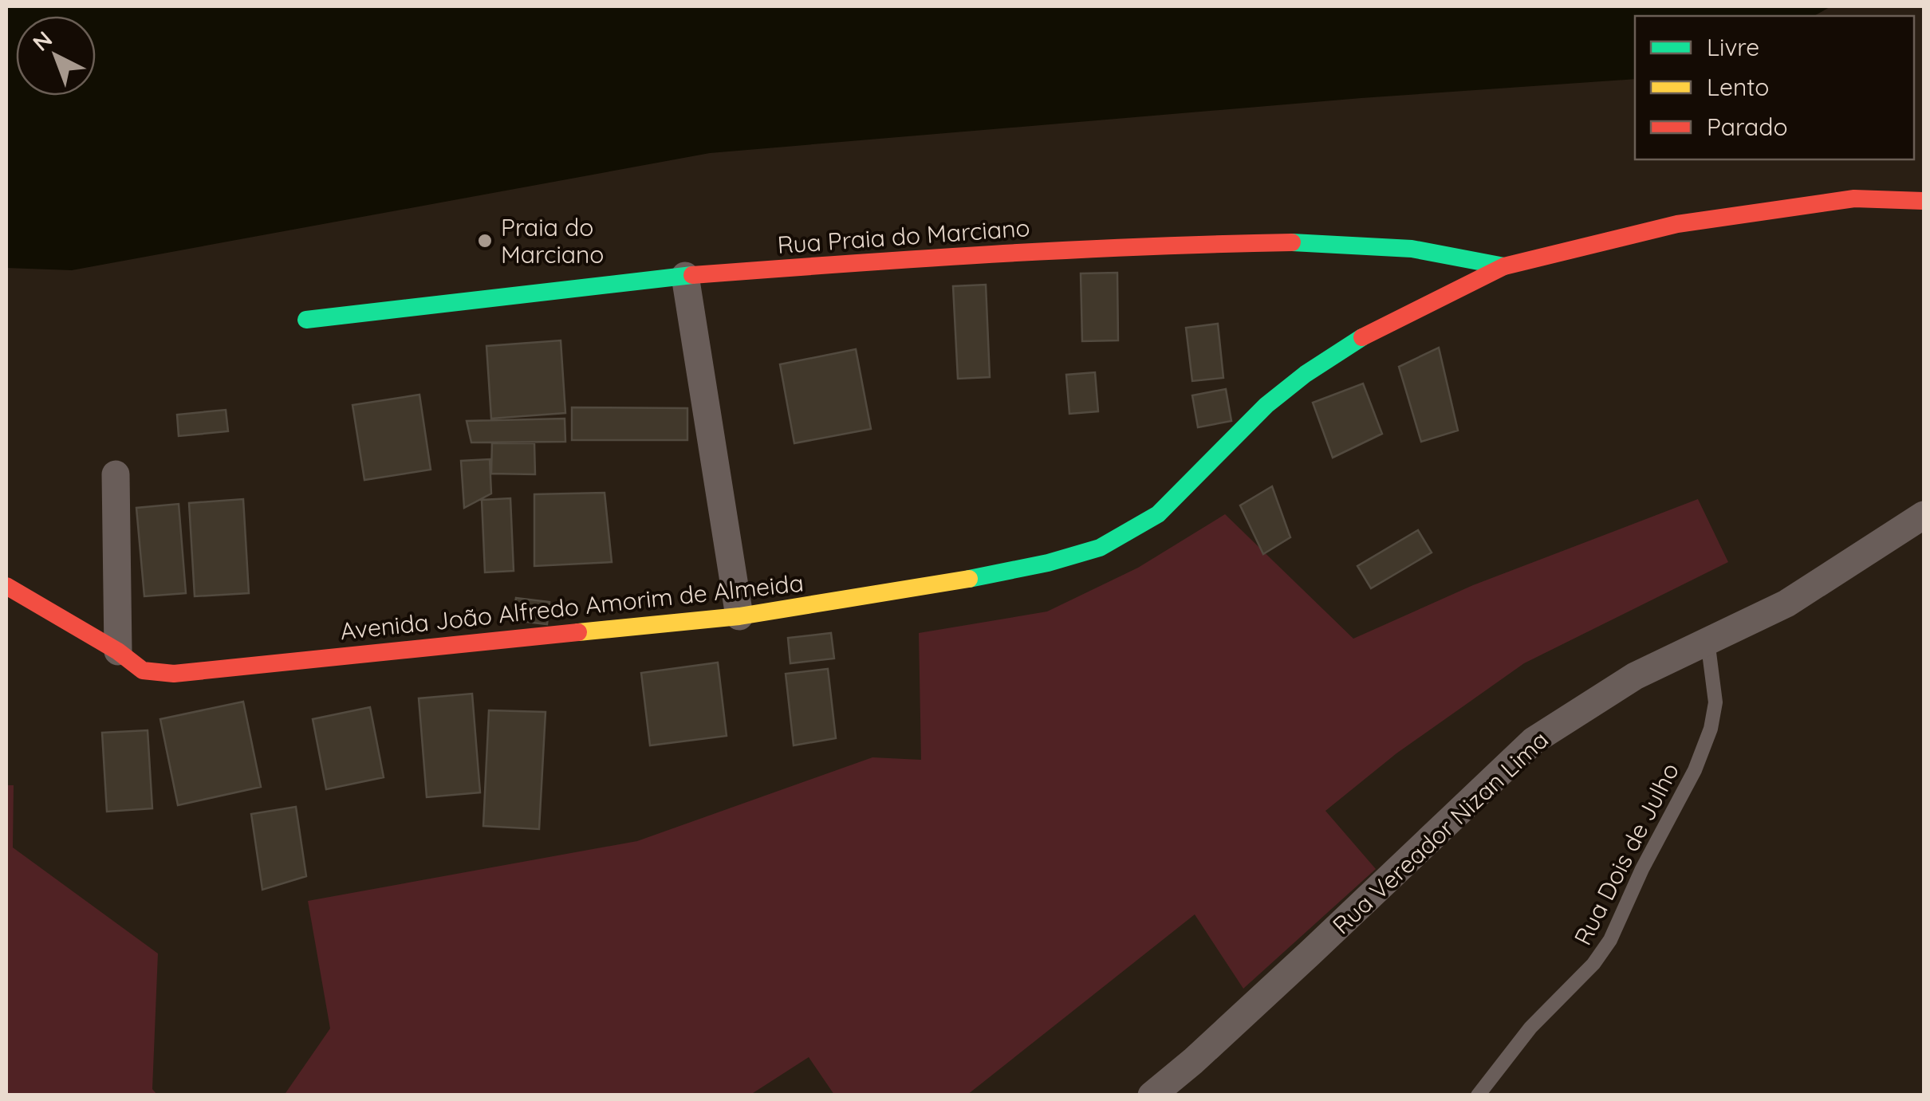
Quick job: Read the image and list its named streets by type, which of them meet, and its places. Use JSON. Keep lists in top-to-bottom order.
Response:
{
  "streets": {
    "street": ["Rua Praia do Marciano", "Avenida João Alfredo Amorim de Almeida", "Rua Vereador Nizan Lima"],
    "lane": ["Rua Dois de Julho"]
  },
  "crossings": [
    ["Rua Praia do Marciano", "Avenida João Alfredo Amorim de Almeida"],
    ["Rua Vereador Nizan Lima", "Rua Dois de Julho"]
  ],
  "places": ["Praia do Marciano"],
  "legend": ["Livre", "Lento", "Parado"],
  "north": "top left"
}
